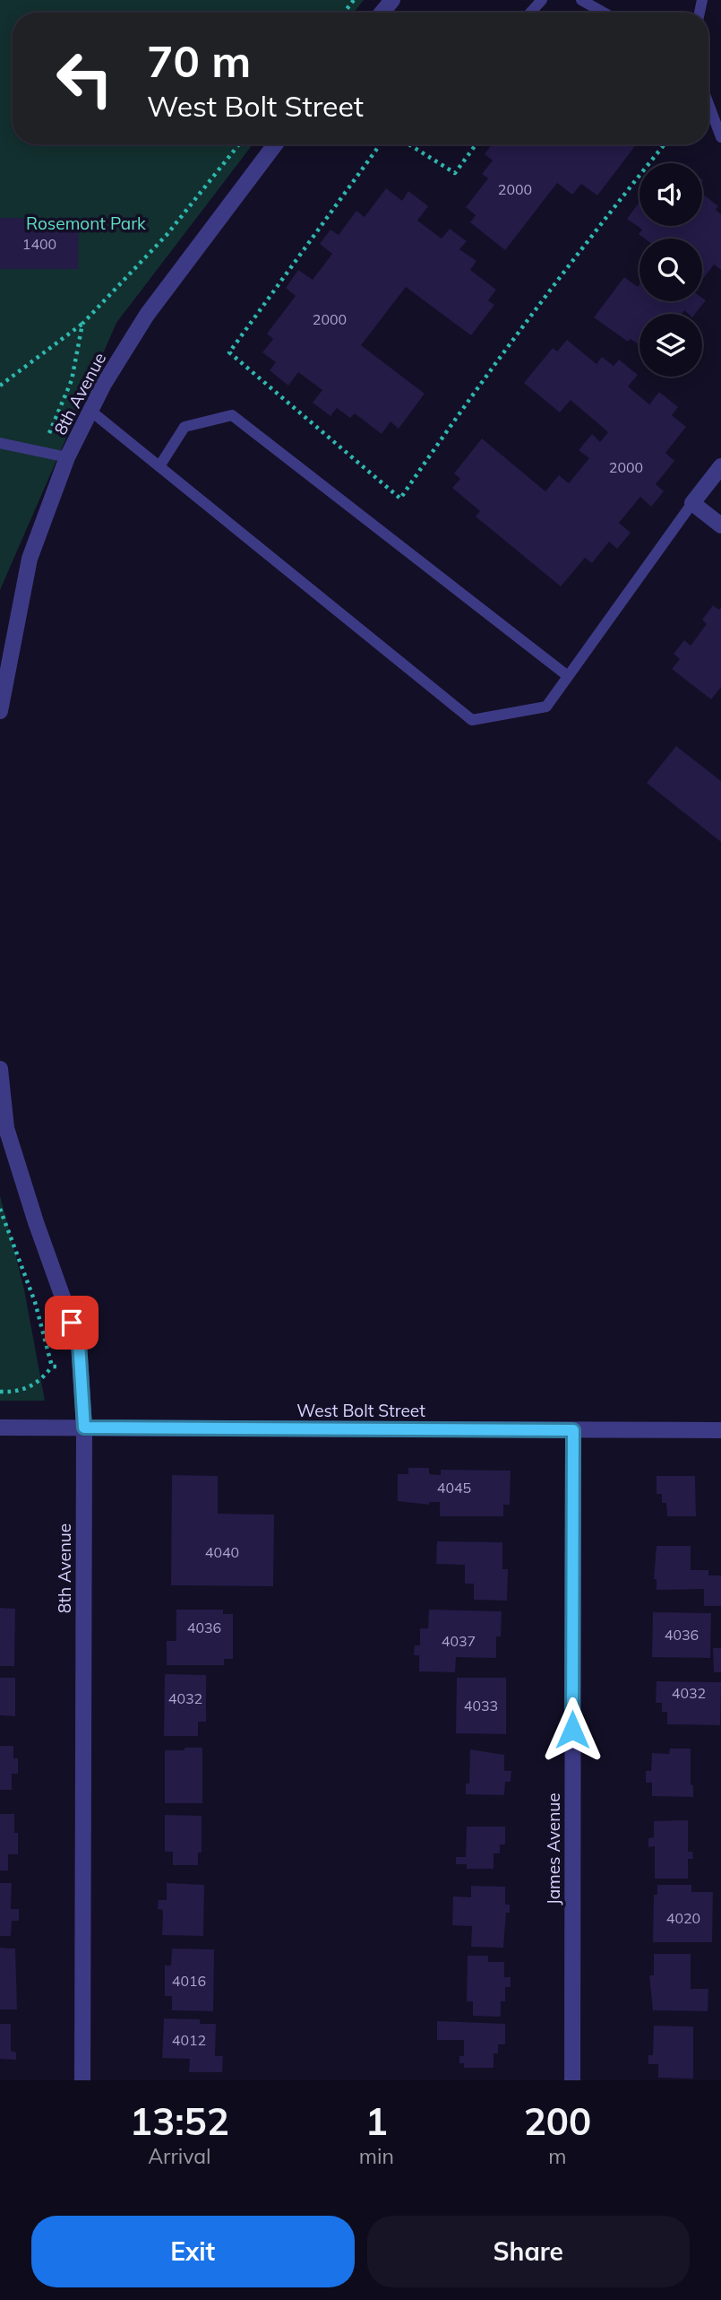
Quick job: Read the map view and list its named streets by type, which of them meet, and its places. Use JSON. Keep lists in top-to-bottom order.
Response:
{
  "streets": {
    "street": ["8th Avenue", "West Bolt Street", "James Avenue"]
  },
  "crossings": [
    ["8th Avenue", "West Bolt Street"],
    ["West Bolt Street", "James Avenue"]
  ],
  "parks": ["Rosemont Park"],
  "house_numbers": [
    "2000",
    "1400",
    "2000",
    "2000",
    "4045",
    "4040",
    "4036",
    "4036",
    "4037",
    "4032",
    "4032",
    "4033",
    "4020",
    "4016",
    "4012"
  ],
  "page": {
    "turn": ["70 m", "West Bolt Street"],
    "eta": [
      "13:52",
      "Arrival",
      "1",
      "min",
      "200",
      "m"
    ],
    "buttons": ["Exit", "Share"]
  }
}
